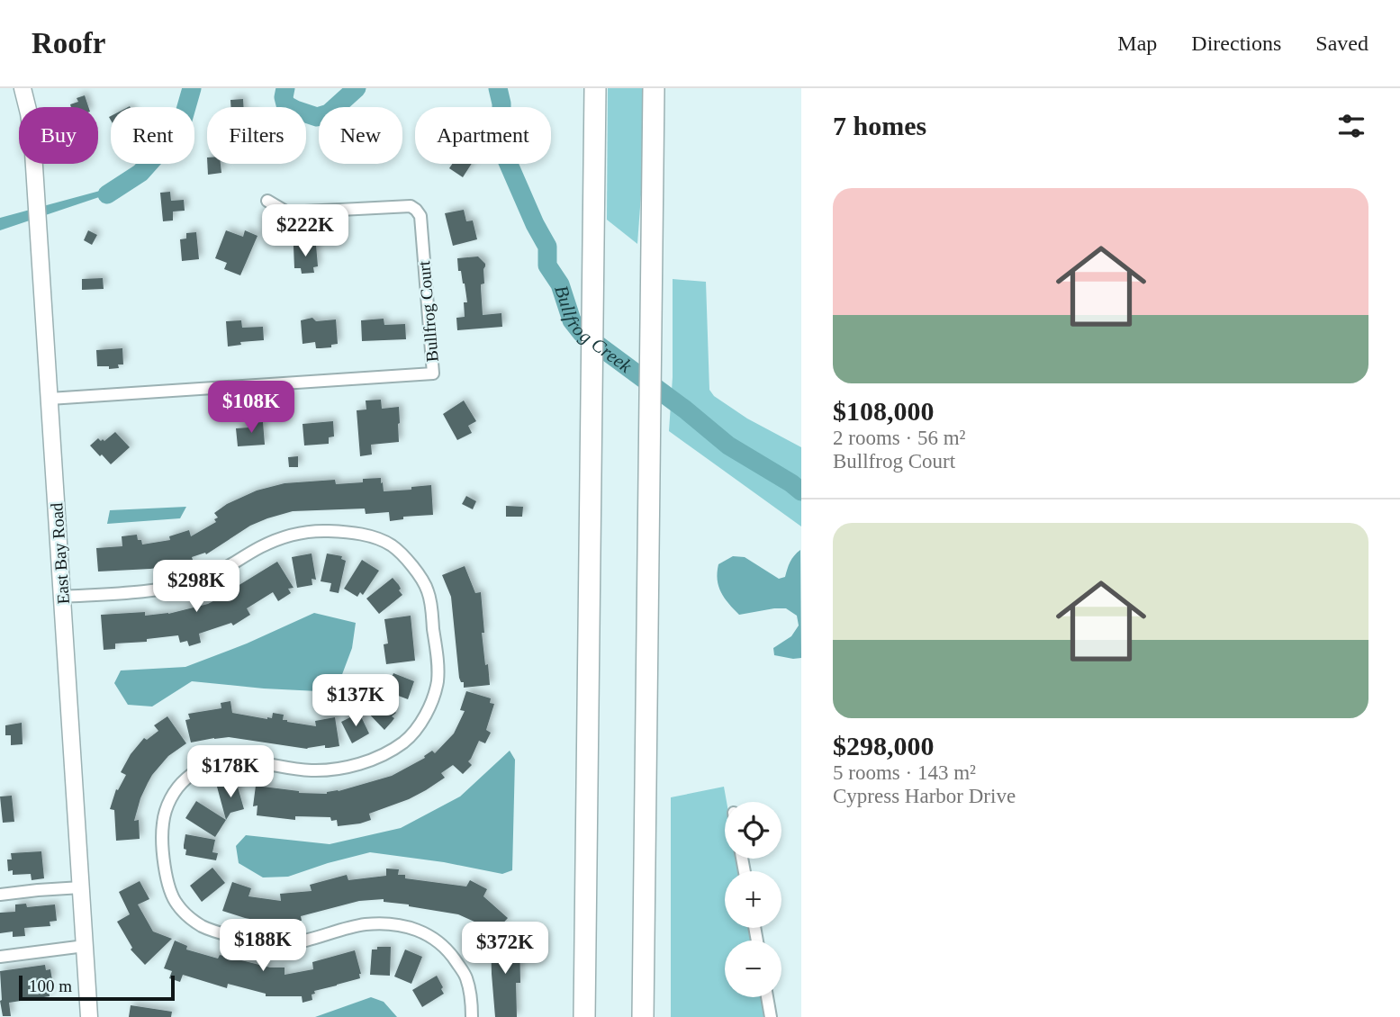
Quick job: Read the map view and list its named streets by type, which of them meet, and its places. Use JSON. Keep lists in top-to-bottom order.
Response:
{
  "streets": {
    "street": ["Bullfrog Court", "East Bay Road"]
  },
  "crossings": [
    ["Bullfrog Court", "East Bay Road"]
  ],
  "water": ["Bullfrog Creek"],
  "scale_bar": "100 m",
  "page": {
    "header": "Roofr",
    "nav": ["Map", "Directions", "Saved"],
    "heading": "7 homes",
    "chip": [
      "Buy",
      "Rent",
      "Filters",
      "New",
      "Apartment"
    ],
    "list": [
      {
        "name": "$108,000",
        "note": "2 rooms · 56 m² · Bullfrog Court"
      },
      {
        "name": "$298,000",
        "note": "5 rooms · 143 m² · Cypress Harbor Drive"
      }
    ],
    "price": [
      "$222K",
      "$108K",
      "$298K",
      "$137K",
      "$178K",
      "$188K",
      "$372K"
    ],
    "map_buttons": ["+", "−"],
    "scale": "100 m"
  }
}
